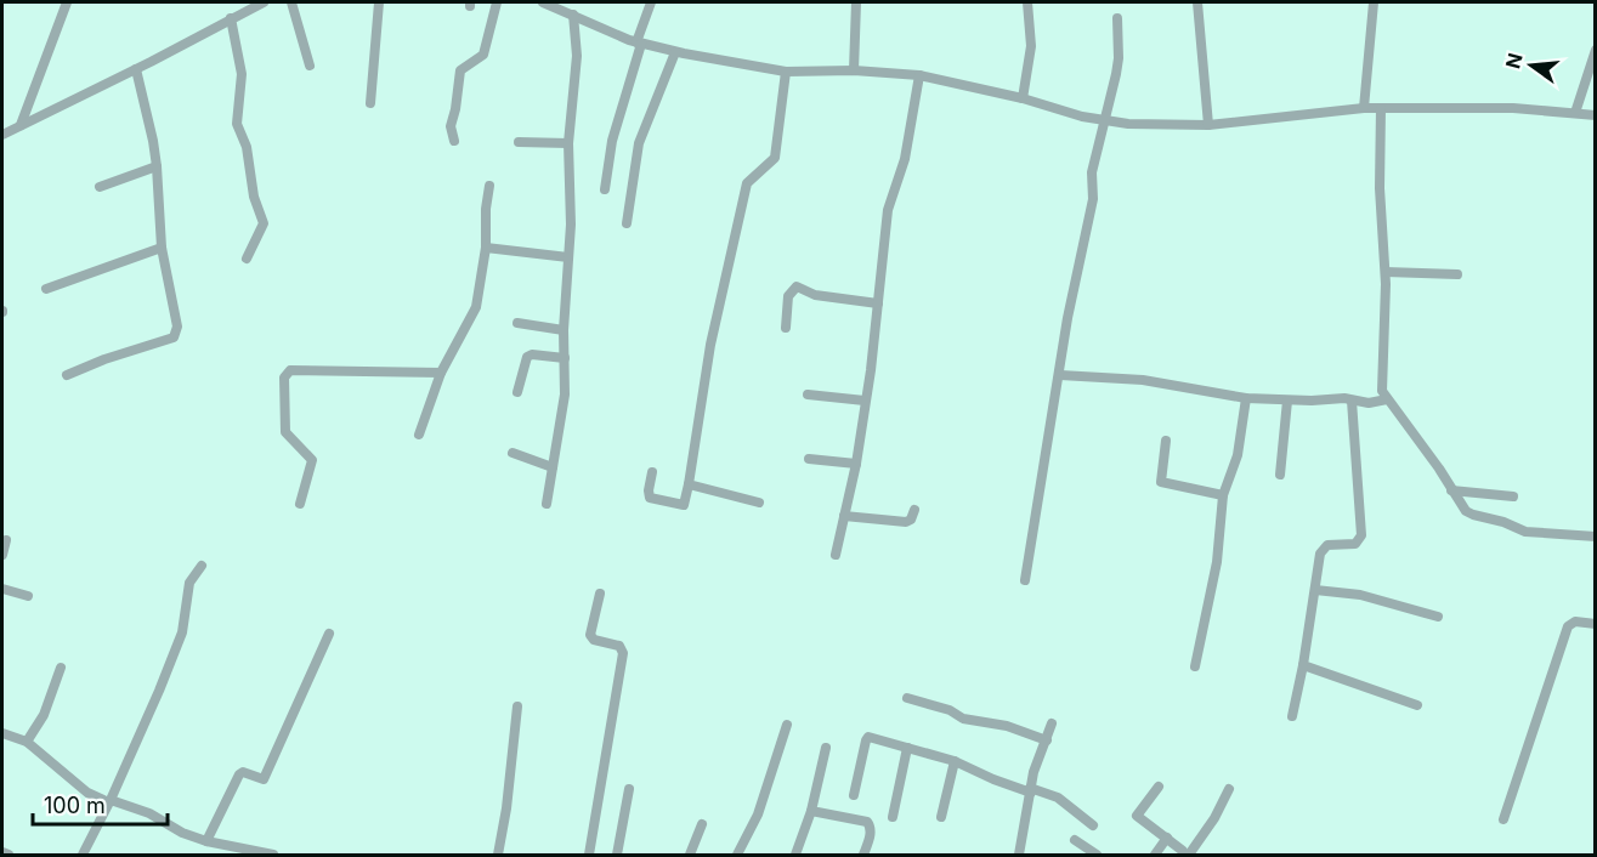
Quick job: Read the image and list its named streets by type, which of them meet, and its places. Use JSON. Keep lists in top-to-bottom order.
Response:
{
  "scale_bar": "100 m",
  "north": "left"
}
